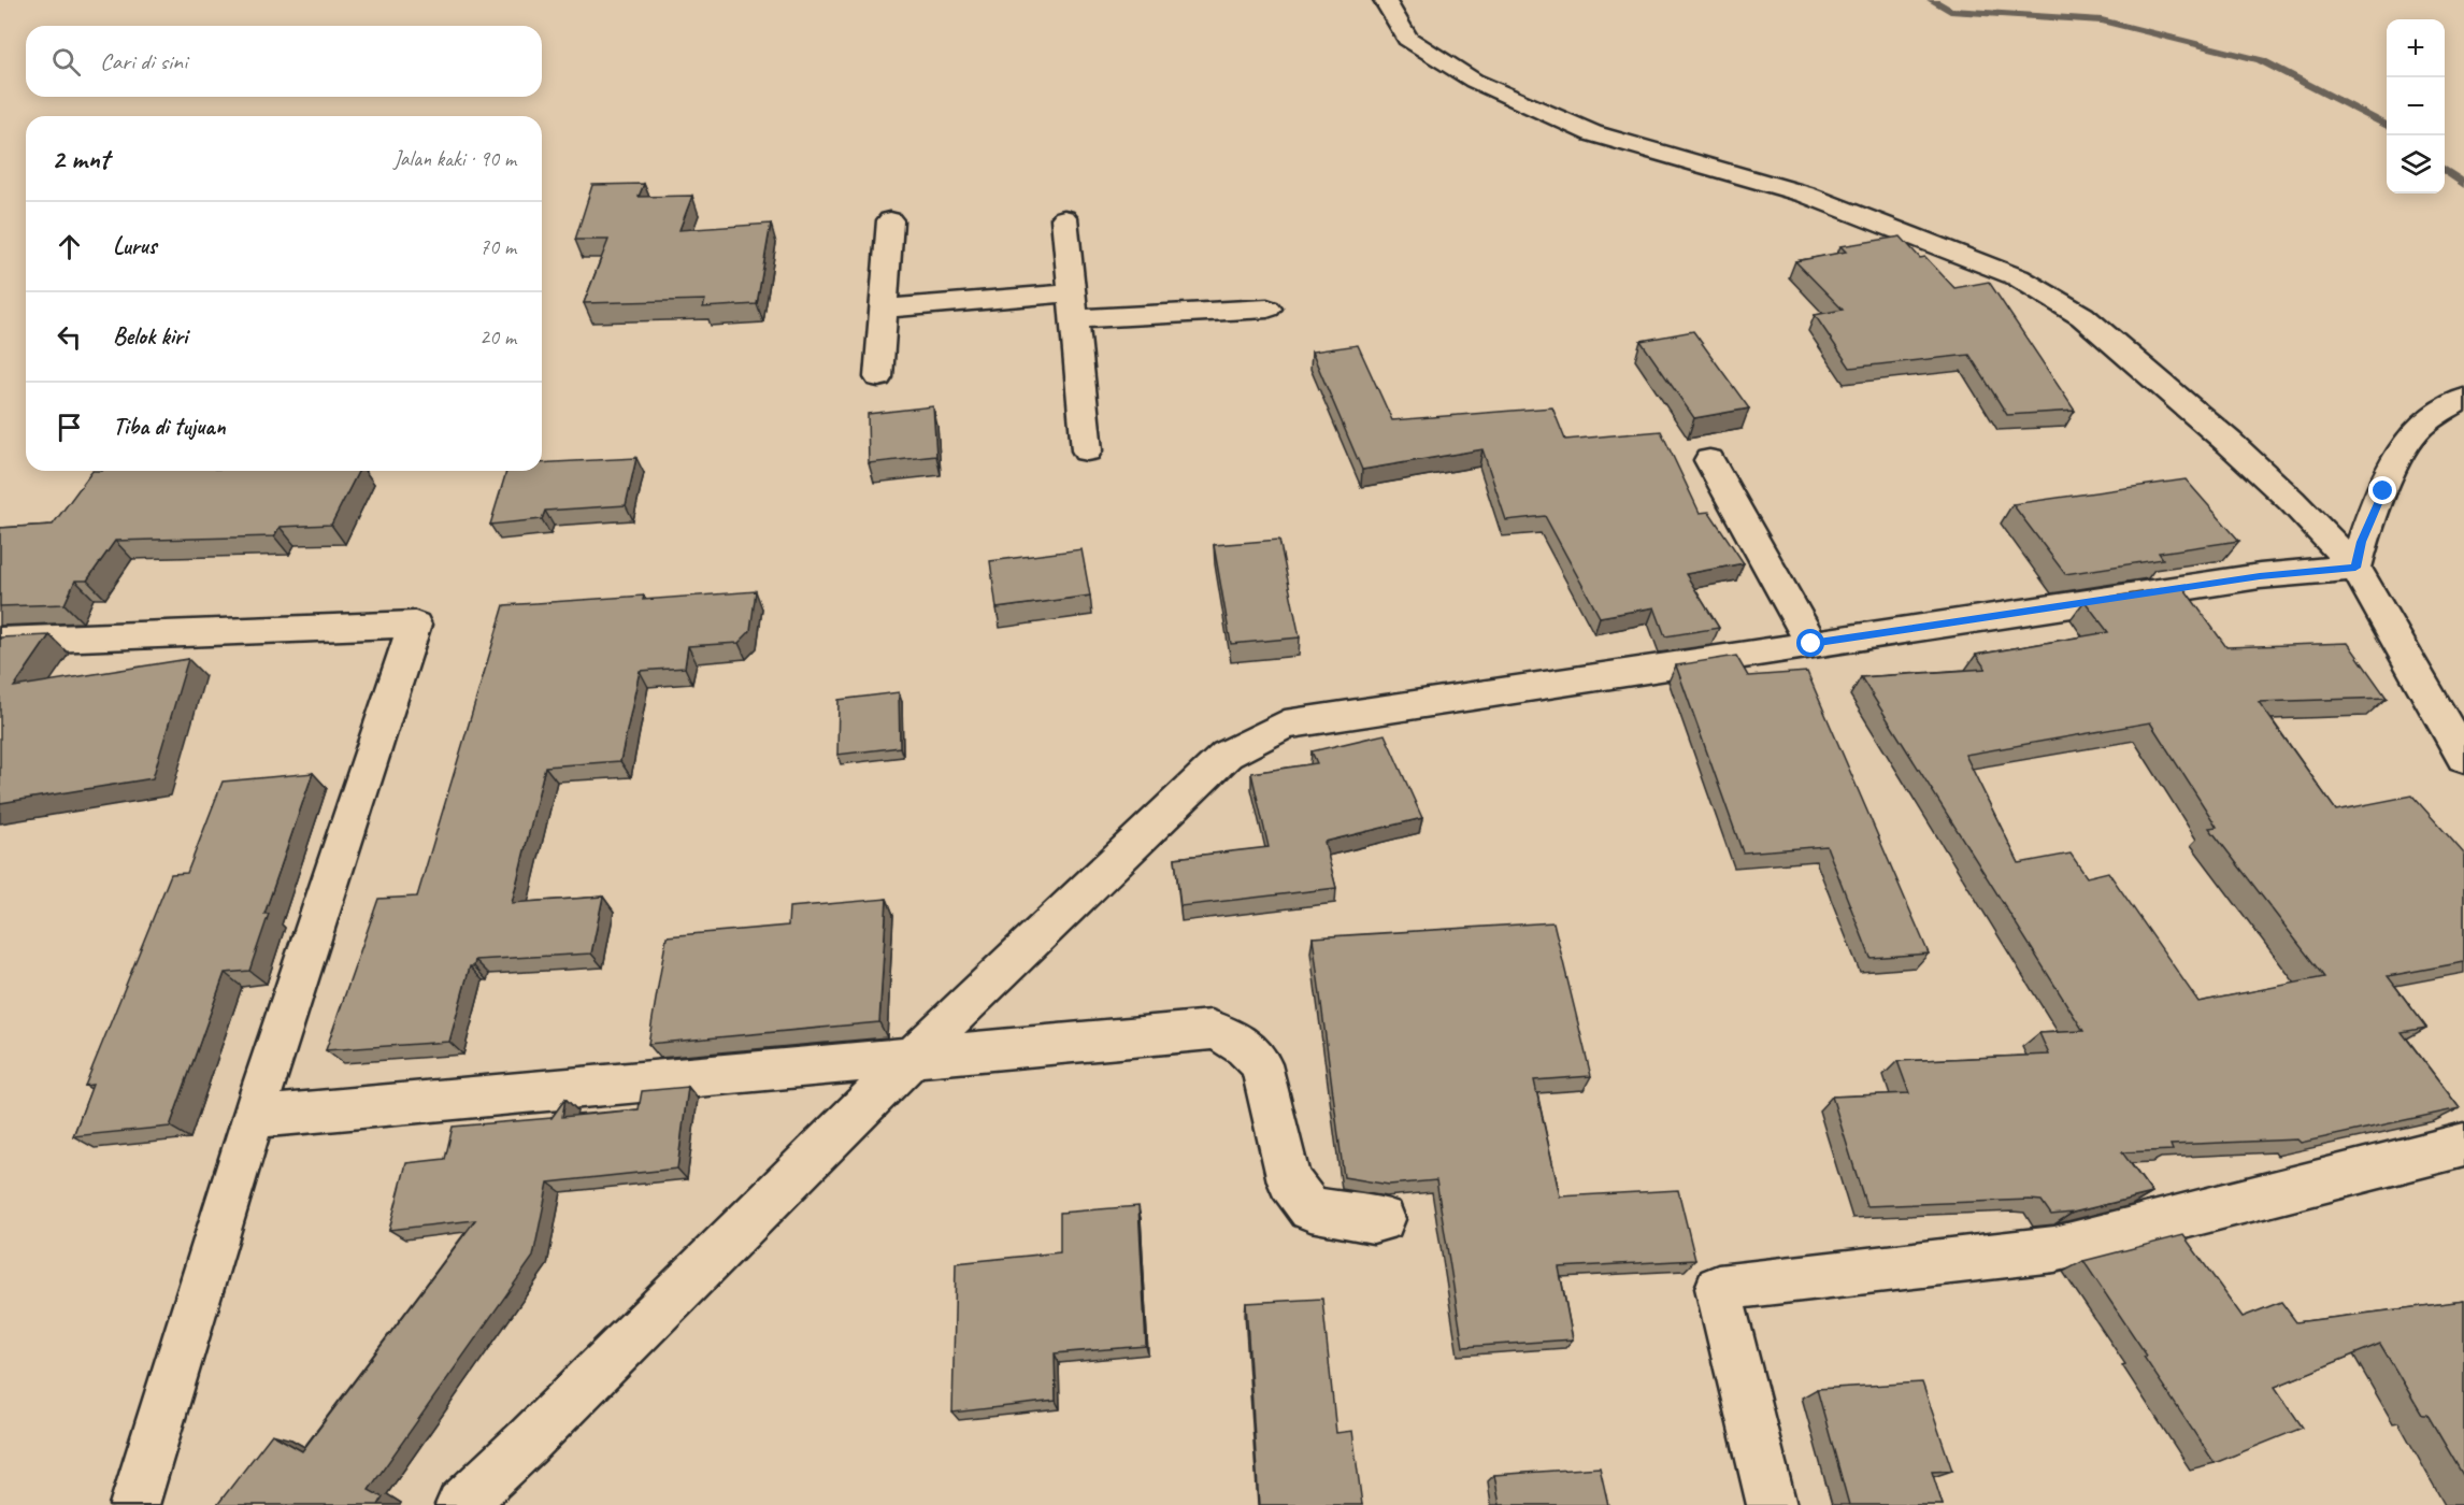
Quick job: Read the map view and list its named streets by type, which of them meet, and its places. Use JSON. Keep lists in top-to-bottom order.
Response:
{
  "page": {
    "map_buttons": ["+", "−"],
    "search": "Cari di sini",
    "heading": ["2 mnt", "Jalan kaki · 90 m"],
    "list": [
      ["Lurus", "70 m"],
      ["Belok kiri", "20 m"],
      "Tiba di tujuan"
    ]
  }
}
